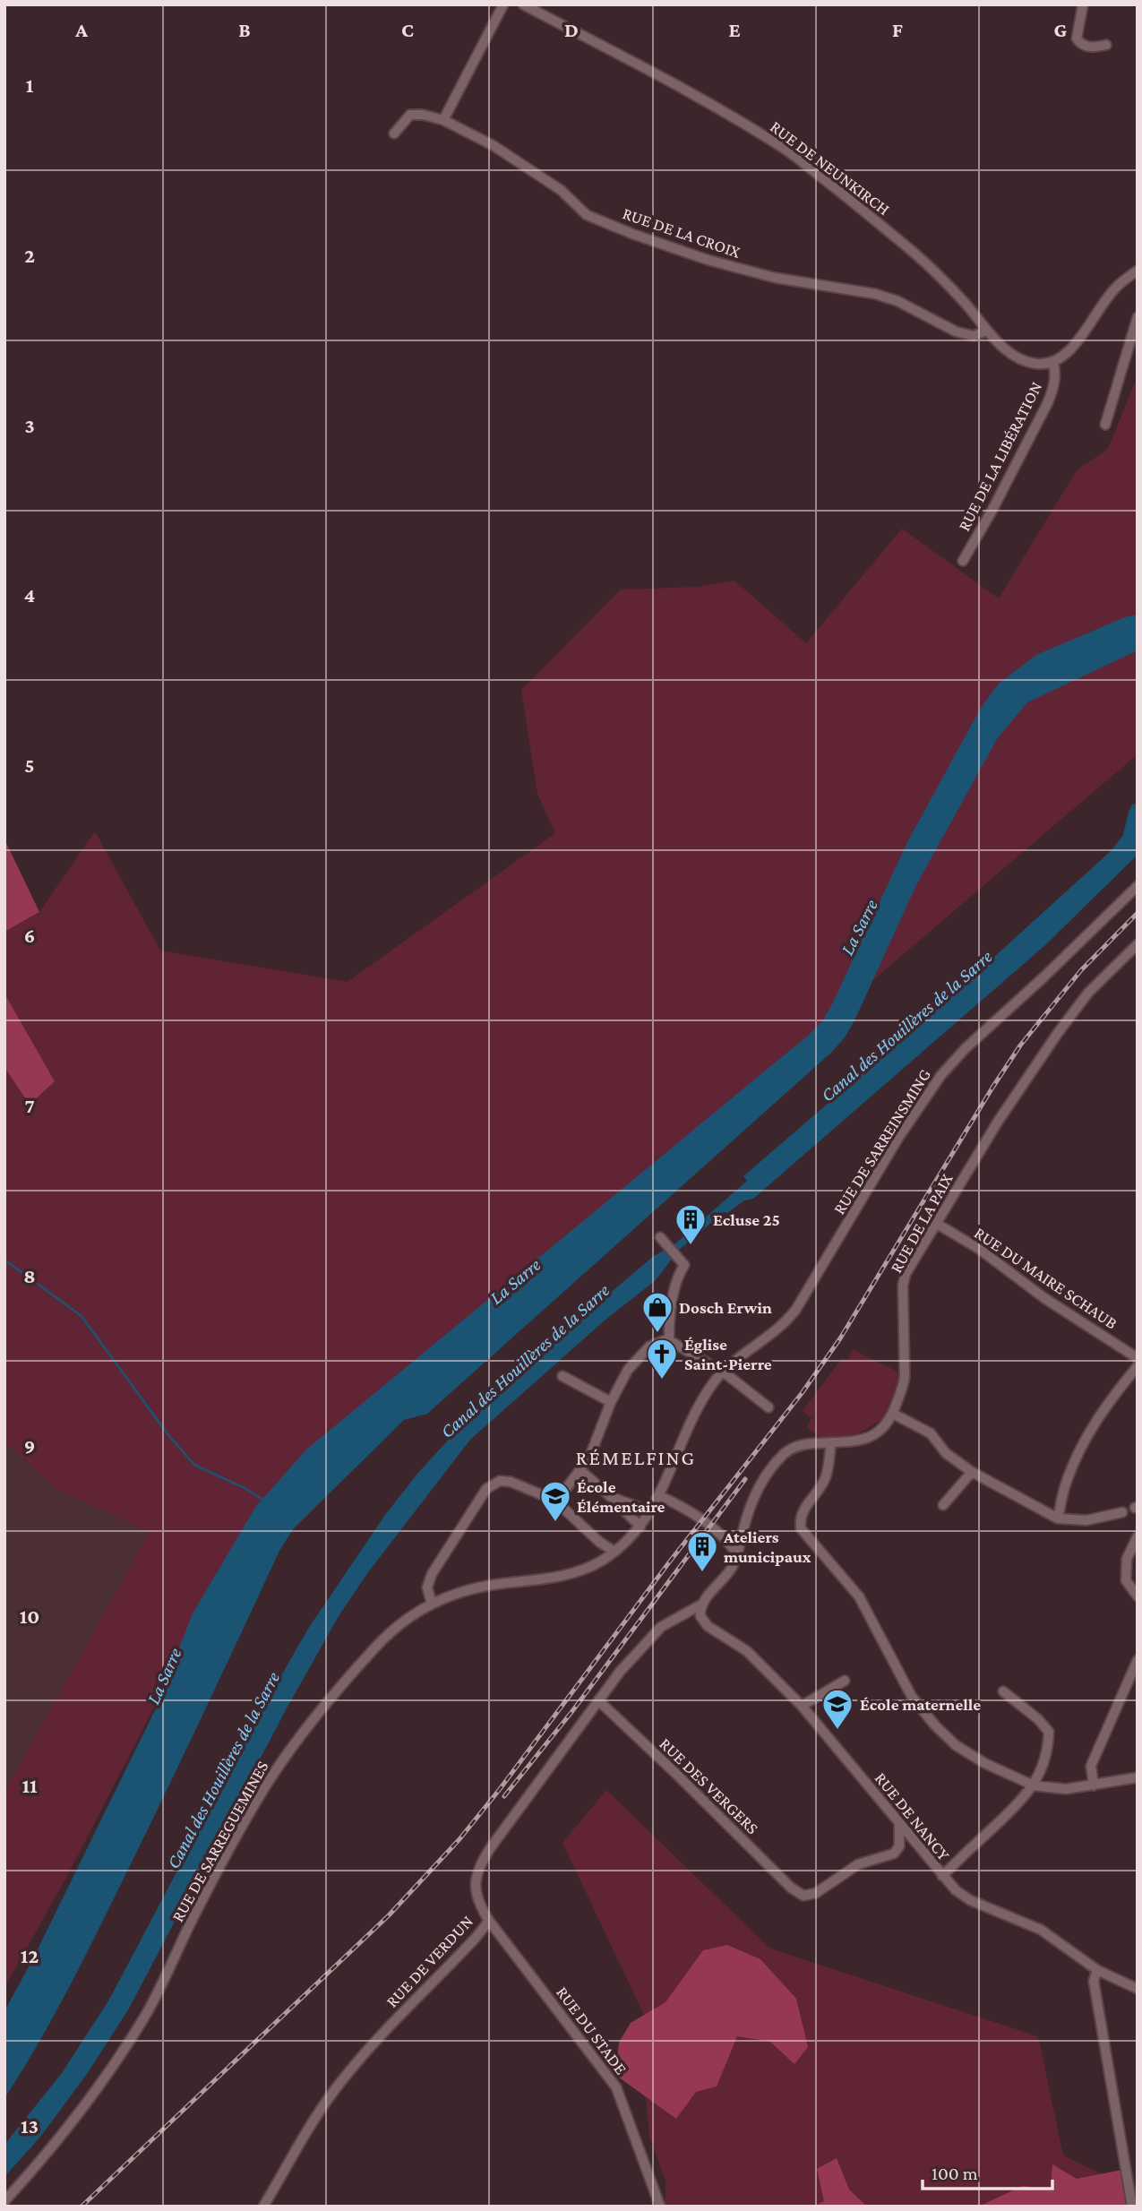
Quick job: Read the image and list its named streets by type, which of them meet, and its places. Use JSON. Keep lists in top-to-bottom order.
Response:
{
  "streets": {
    "street": [
      "RUE DE NEUNKIRCH",
      "RUE DE LA CROIX",
      "RUE DE LA LIBÉRATION",
      "RUE DE SARREINSMING",
      "RUE DE LA PAIX",
      "RUE DU MAIRE SCHAUB",
      "RUE DES VERGERS",
      "RUE DE NANCY",
      "RUE DE SARREGUEMINES",
      "RUE DE VERDUN",
      "RUE DU STADE"
    ]
  },
  "crossings": [
    ["RUE DE NEUNKIRCH", "RUE DE LA CROIX"],
    ["RUE DE NEUNKIRCH", "RUE DE LA LIBÉRATION"],
    ["RUE DE SARREINSMING", "RUE DE SARREGUEMINES"],
    ["RUE DE LA PAIX", "RUE DU MAIRE SCHAUB"],
    ["RUE DE LA PAIX", "RUE DE VERDUN"],
    ["RUE DES VERGERS", "RUE DE NANCY"],
    ["RUE DES VERGERS", "RUE DE VERDUN"],
    ["RUE DE VERDUN", "RUE DU STADE"]
  ],
  "districts": ["RÉMELFING"],
  "water": ["La Sarre", "Canal des Houillères de la Sarre"],
  "places": {
    "building": ["Ecluse 25", "Ateliers municipaux"],
    "shop": ["Dosch Erwin"],
    "church": ["Église Saint-Pierre"],
    "school or university": ["École Élémentaire", "École maternelle"]
  },
  "scale_bar": "100 m",
  "grid": {
    "columns": [
      "A",
      "B",
      "C",
      "D",
      "E",
      "F",
      "G"
    ],
    "rows": [
      "1",
      "2",
      "3",
      "4",
      "5",
      "6",
      "7",
      "8",
      "9",
      "10",
      "11",
      "12",
      "13"
    ]
  }
}
